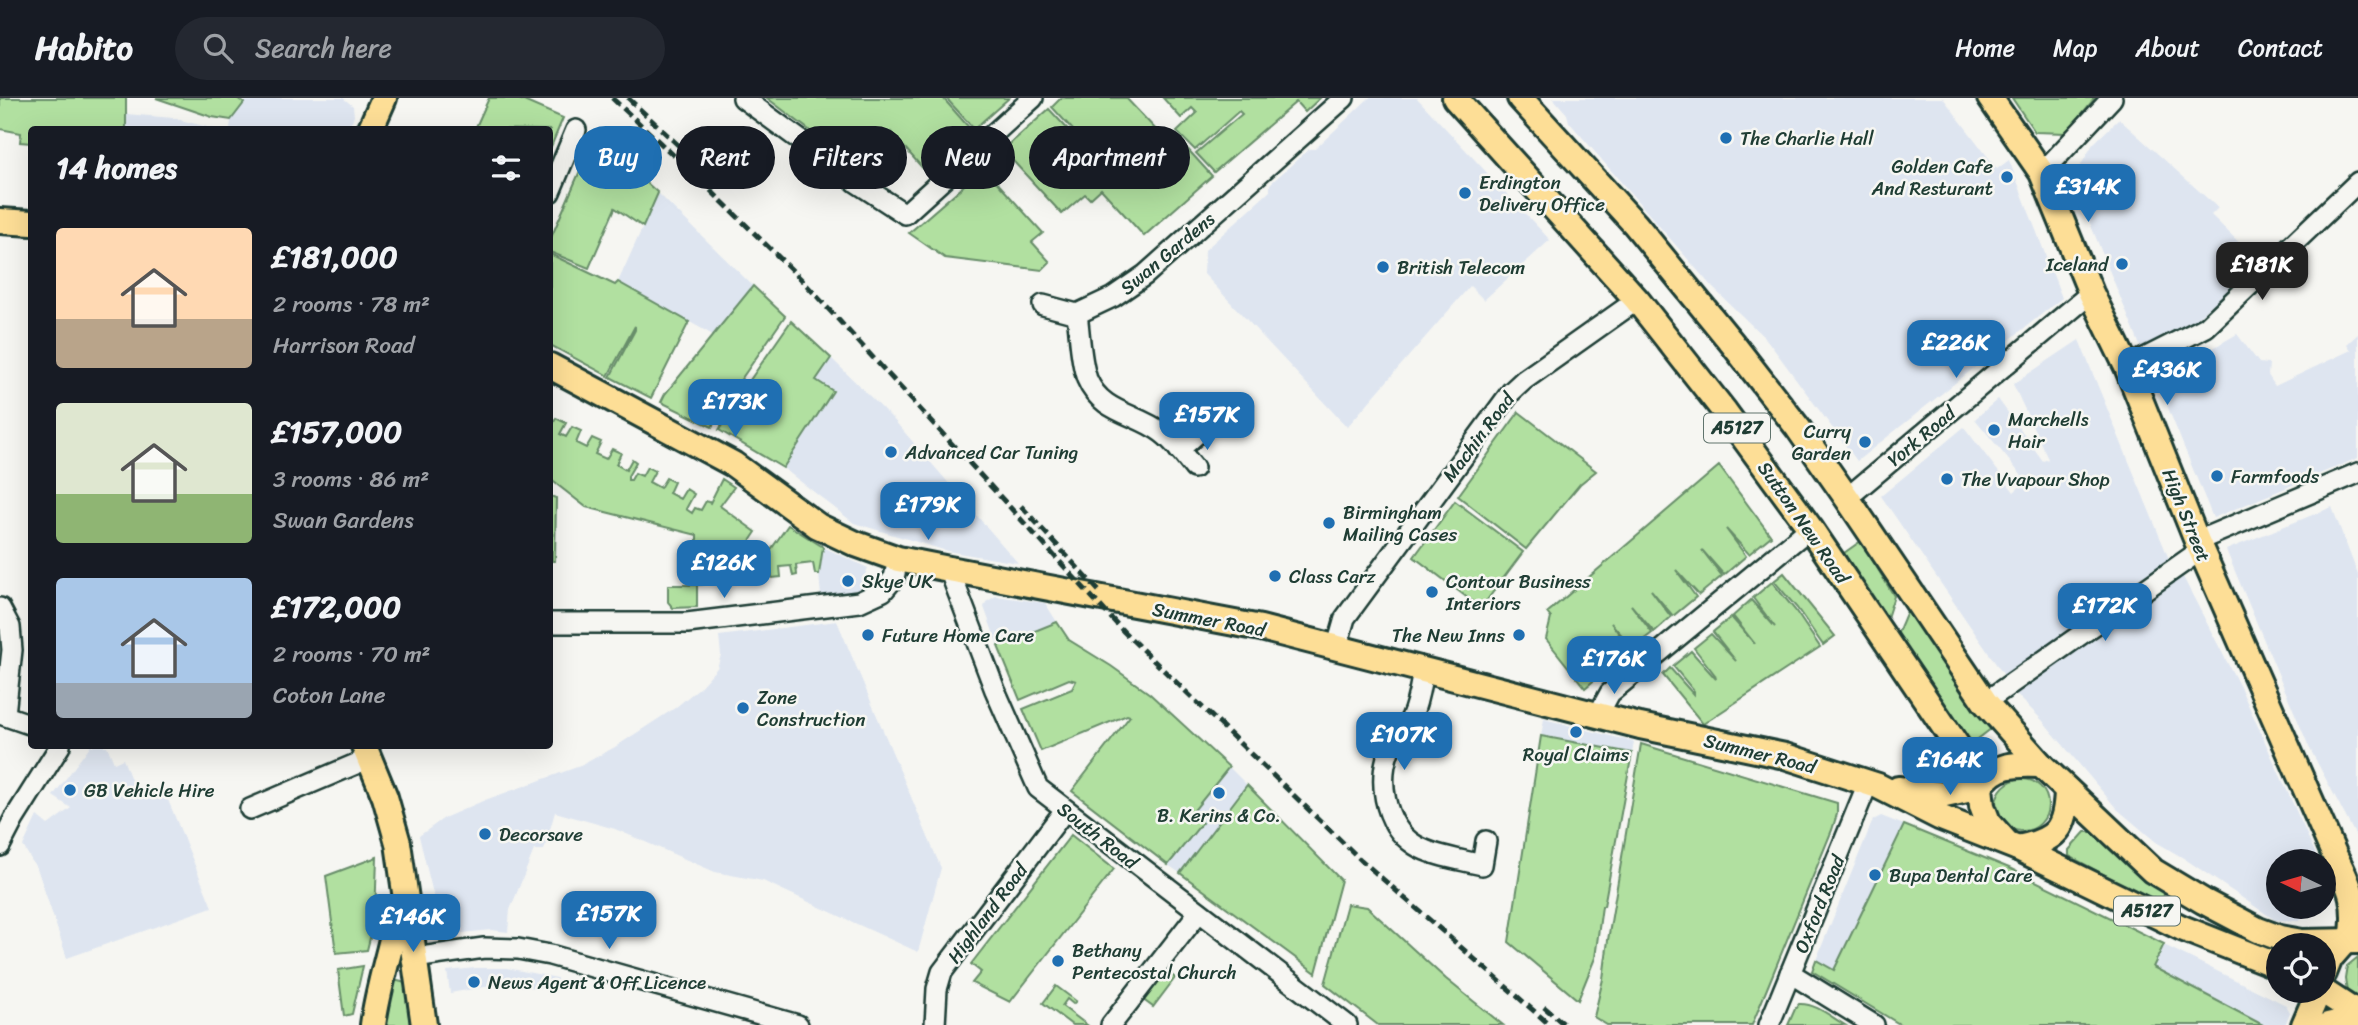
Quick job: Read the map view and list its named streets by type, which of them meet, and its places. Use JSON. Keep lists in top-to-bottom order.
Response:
{
  "streets": {
    "main road": [
      "A5127",
      "High Street",
      "Sutton New Road",
      "Summer Road"
    ],
    "street": [
      "Swan Gardens",
      "York Road",
      "Machin Road",
      "South Road",
      "Oxford Road",
      "Highland Road"
    ]
  },
  "crossings": [
    ["A5127", "York Road"],
    ["A5127", "High Street"],
    ["A5127", "Sutton New Road"],
    ["A5127", "Summer Road"],
    ["York Road", "High Street"],
    ["Machin Road", "Sutton New Road"],
    ["Machin Road", "Summer Road"],
    ["Sutton New Road", "Summer Road"],
    ["Summer Road", "South Road"],
    ["Summer Road", "Oxford Road"],
    ["South Road", "Highland Road"]
  ],
  "places": [
    "The Charlie Hall",
    "Golden Cafe And Resturant",
    "Erdington Delivery Office",
    "Iceland",
    "British Telecom",
    "Marchells Hair",
    "Curry Garden",
    "Advanced Car Tuning",
    "Farmfoods",
    "The Vvapour Shop",
    "Birmingham Mailing Cases",
    "Class Carz",
    "Skye UK",
    "Contour Business Interiors",
    "Future Home Care",
    "The New Inns",
    "Zone Construction",
    "Royal Claims",
    "GB Vehicle Hire",
    "B. Kerins & Co.",
    "Decorsave",
    "Bupa Dental Care",
    "Bethany Pentecostal Church",
    "News Agent & Off Licence"
  ],
  "north": "left",
  "page": {
    "header": "Habito",
    "search": "Search here",
    "nav": [
      "Home",
      "Map",
      "About",
      "Contact"
    ],
    "chip": [
      "Buy",
      "Rent",
      "Filters",
      "New",
      "Apartment"
    ],
    "heading": "14 homes",
    "price": [
      "£314K",
      "£181K",
      "£226K",
      "£436K",
      "£173K",
      "£157K",
      "£179K",
      "£126K",
      "£172K",
      "£176K",
      "£107K",
      "£164K",
      "£157K",
      "£146K"
    ],
    "list": [
      {
        "name": "£181,000",
        "note": "2 rooms · 78 m² · Harrison Road"
      },
      {
        "name": "£157,000",
        "note": "3 rooms · 86 m² · Swan Gardens"
      },
      {
        "name": "£172,000",
        "note": "2 rooms · 70 m² · Coton Lane"
      }
    ]
  }
}
